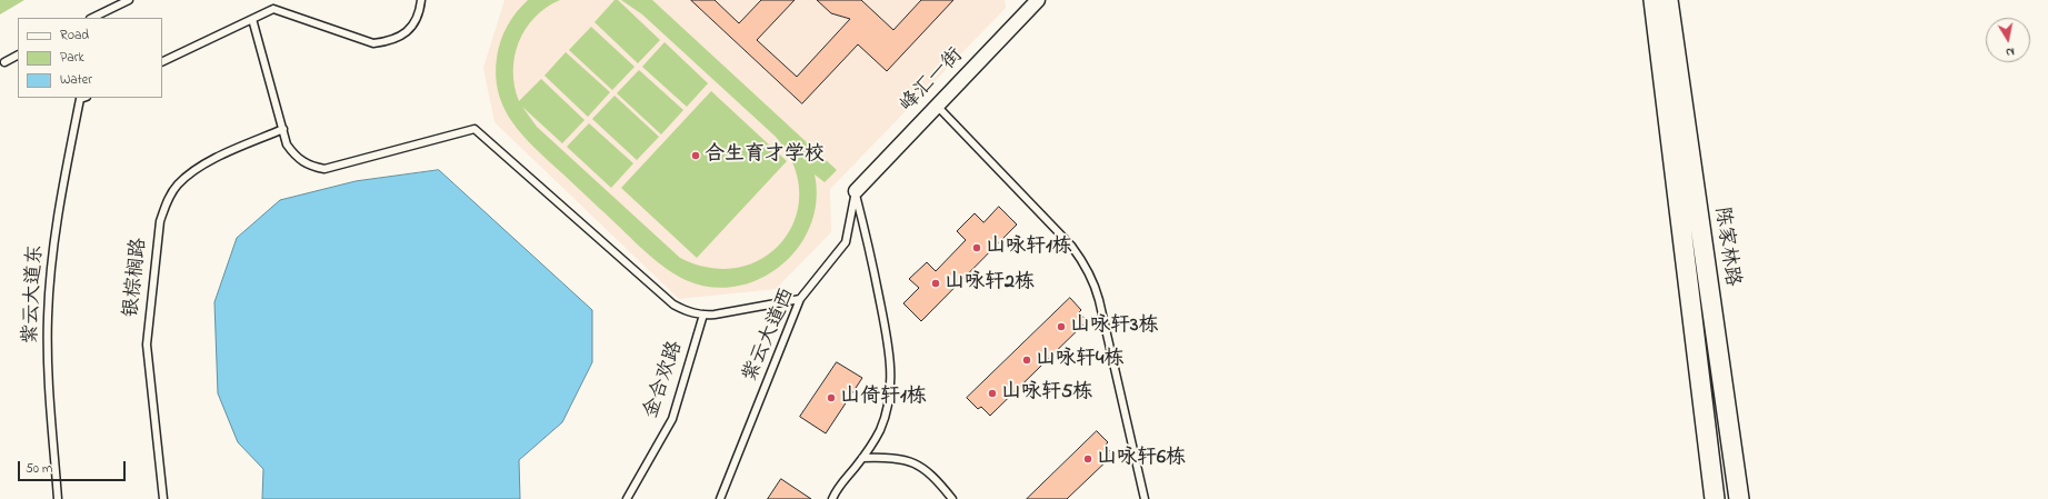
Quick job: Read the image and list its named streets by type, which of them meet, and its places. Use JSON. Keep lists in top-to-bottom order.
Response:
{
  "streets": {
    "main road": ["陈家林路"],
    "street": ["峰汇一街"],
    "lane": [
      "银棕榈路",
      "紫云大道东",
      "紫云大道西",
      "金合欢路"
    ]
  },
  "crossings": [
    ["峰汇一街", "紫云大道西"]
  ],
  "places": [
    "合生育才学校",
    "山咏轩1栋",
    "山咏轩2栋",
    "山咏轩3栋",
    "山咏轩4栋",
    "山咏轩5栋",
    "山倚轩1栋",
    "山咏轩6栋"
  ],
  "legend": ["Road", "Park", "Water"],
  "scale_bar": "50 m",
  "north": "bottom"
}
